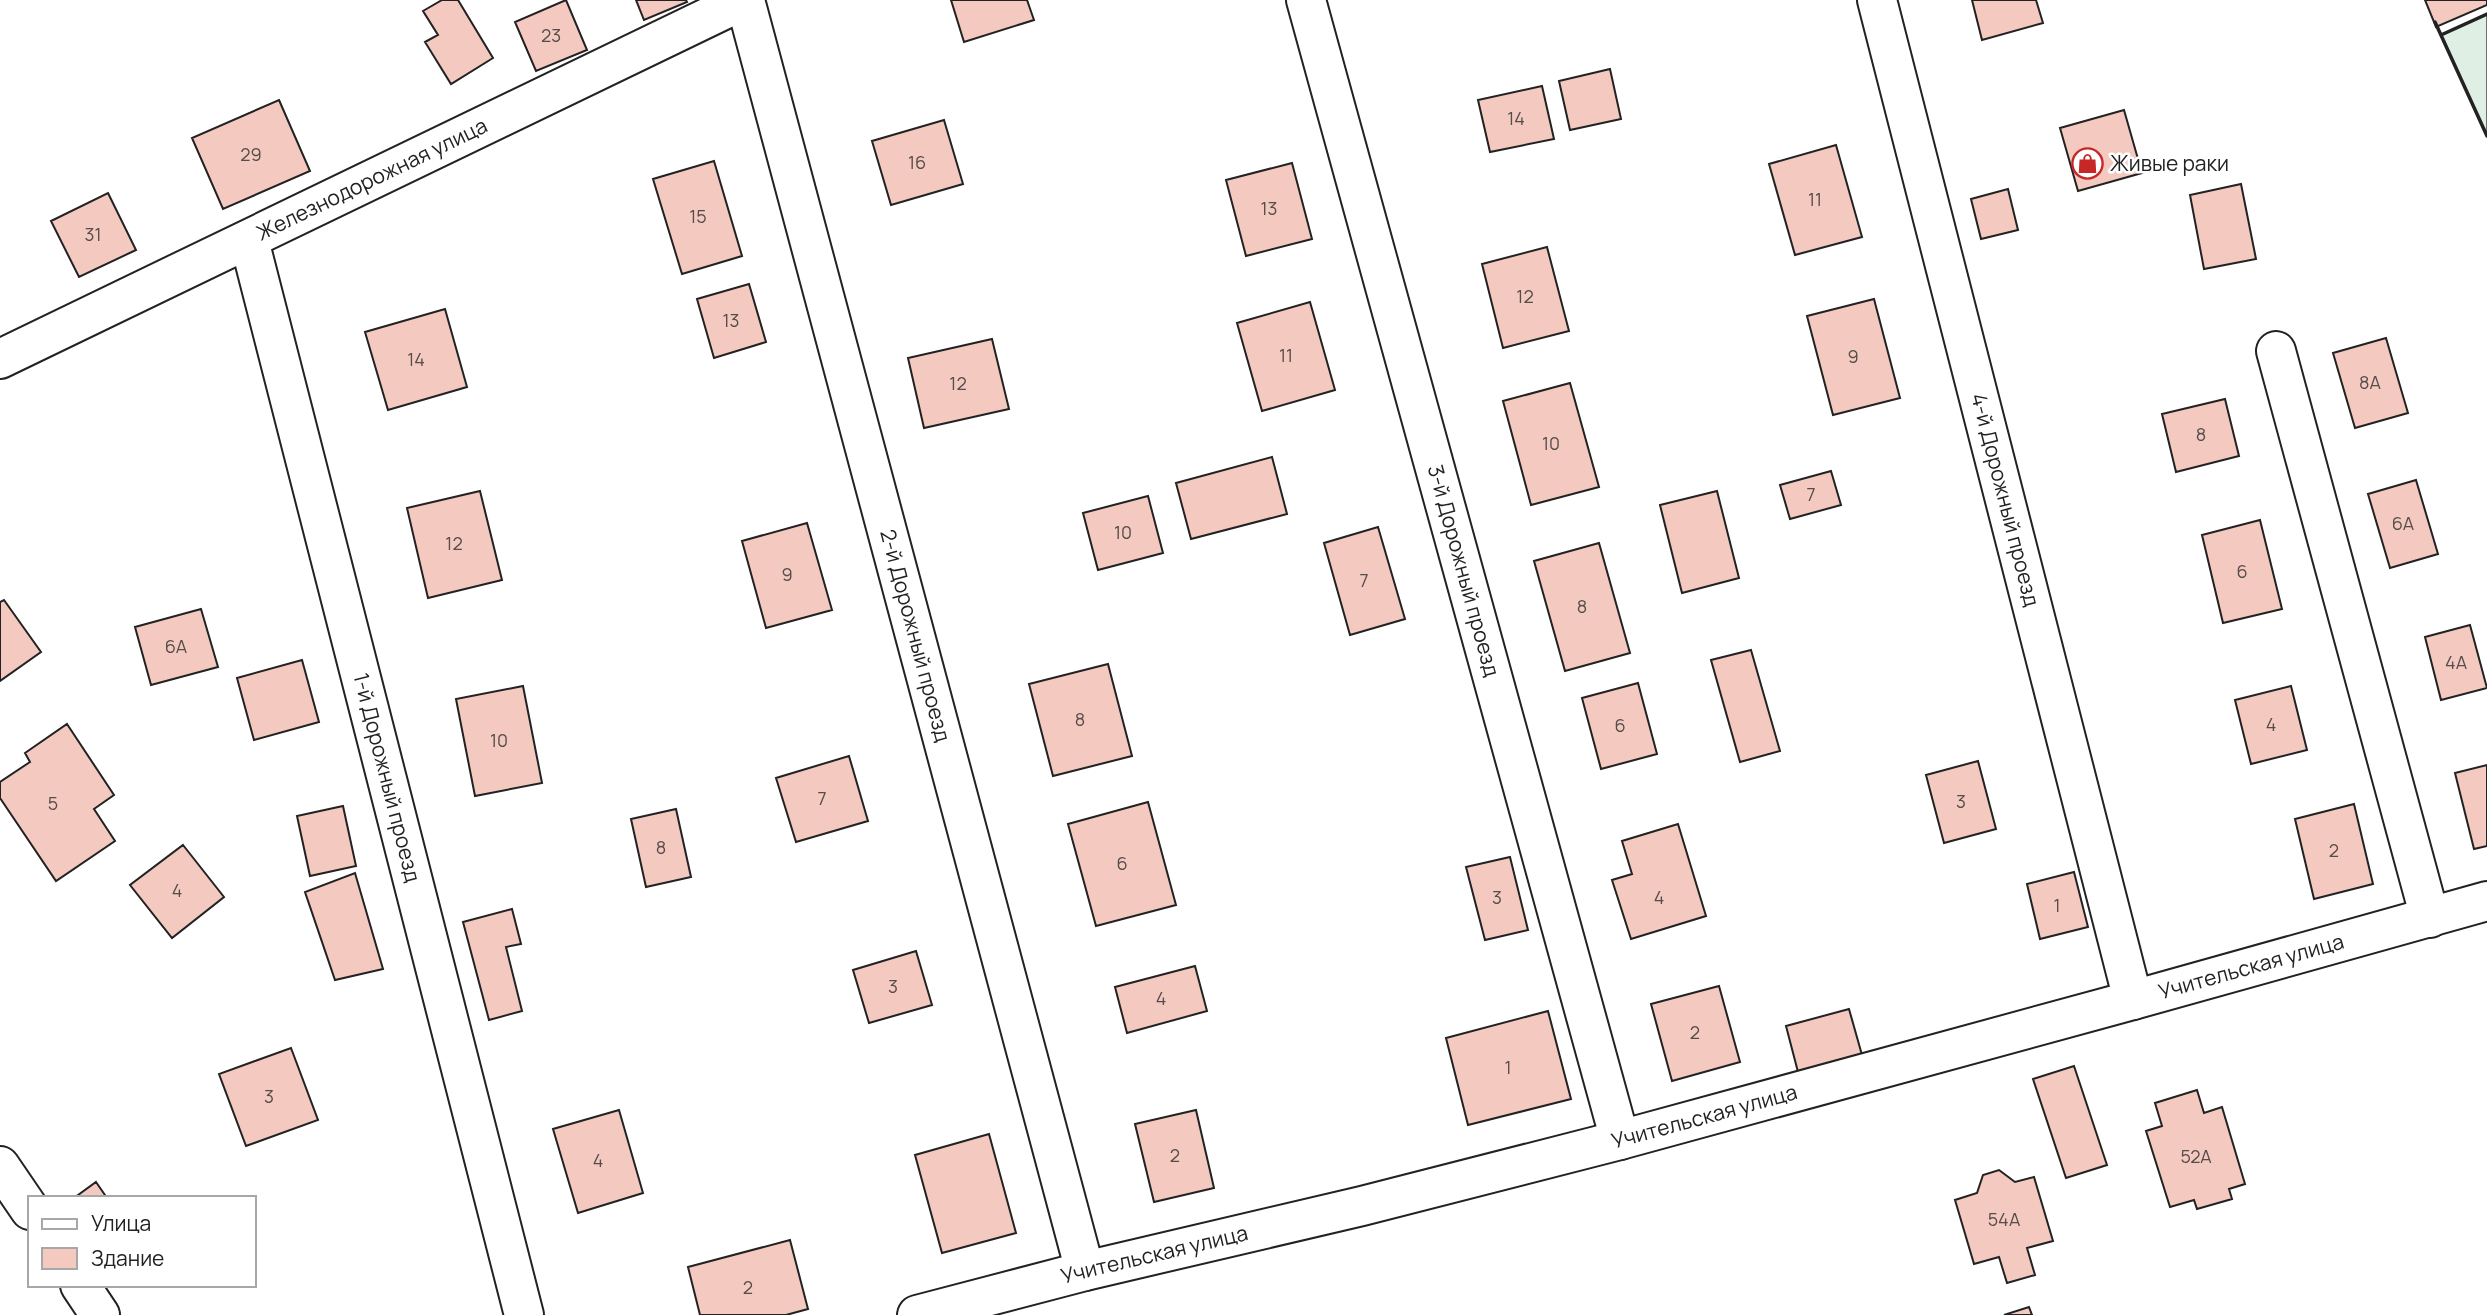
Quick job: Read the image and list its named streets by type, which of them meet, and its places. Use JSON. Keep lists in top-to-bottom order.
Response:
{
  "streets": {
    "street": [
      "Железнодорожная улица",
      "4-й Дорожный проезд",
      "3-й Дорожный проезд",
      "2-й Дорожный проезд",
      "1-й Дорожный проезд",
      "Учительская улица"
    ]
  },
  "crossings": [
    ["Железнодорожная улица", "2-й Дорожный проезд"],
    ["Железнодорожная улица", "1-й Дорожный проезд"],
    ["4-й Дорожный проезд", "Учительская улица"],
    ["3-й Дорожный проезд", "Учительская улица"],
    ["2-й Дорожный проезд", "Учительская улица"]
  ],
  "places": {
    "shop": ["Живые раки"]
  },
  "house_numbers": [
    "23",
    "14",
    "29",
    "16",
    "11",
    "13",
    "15",
    "31",
    "12",
    "13",
    "11",
    "9",
    "14",
    "8А",
    "12",
    "8",
    "10",
    "7",
    "6А",
    "10",
    "12",
    "6",
    "9",
    "7",
    "8",
    "6А",
    "4А",
    "8",
    "4",
    "6",
    "10",
    "7",
    "3",
    "5",
    "8",
    "2",
    "6",
    "4",
    "3",
    "4",
    "1",
    "3",
    "4",
    "2",
    "1",
    "3",
    "2",
    "52А",
    "4",
    "54А",
    "2"
  ],
  "legend": ["Улица", "Здание"]
}
